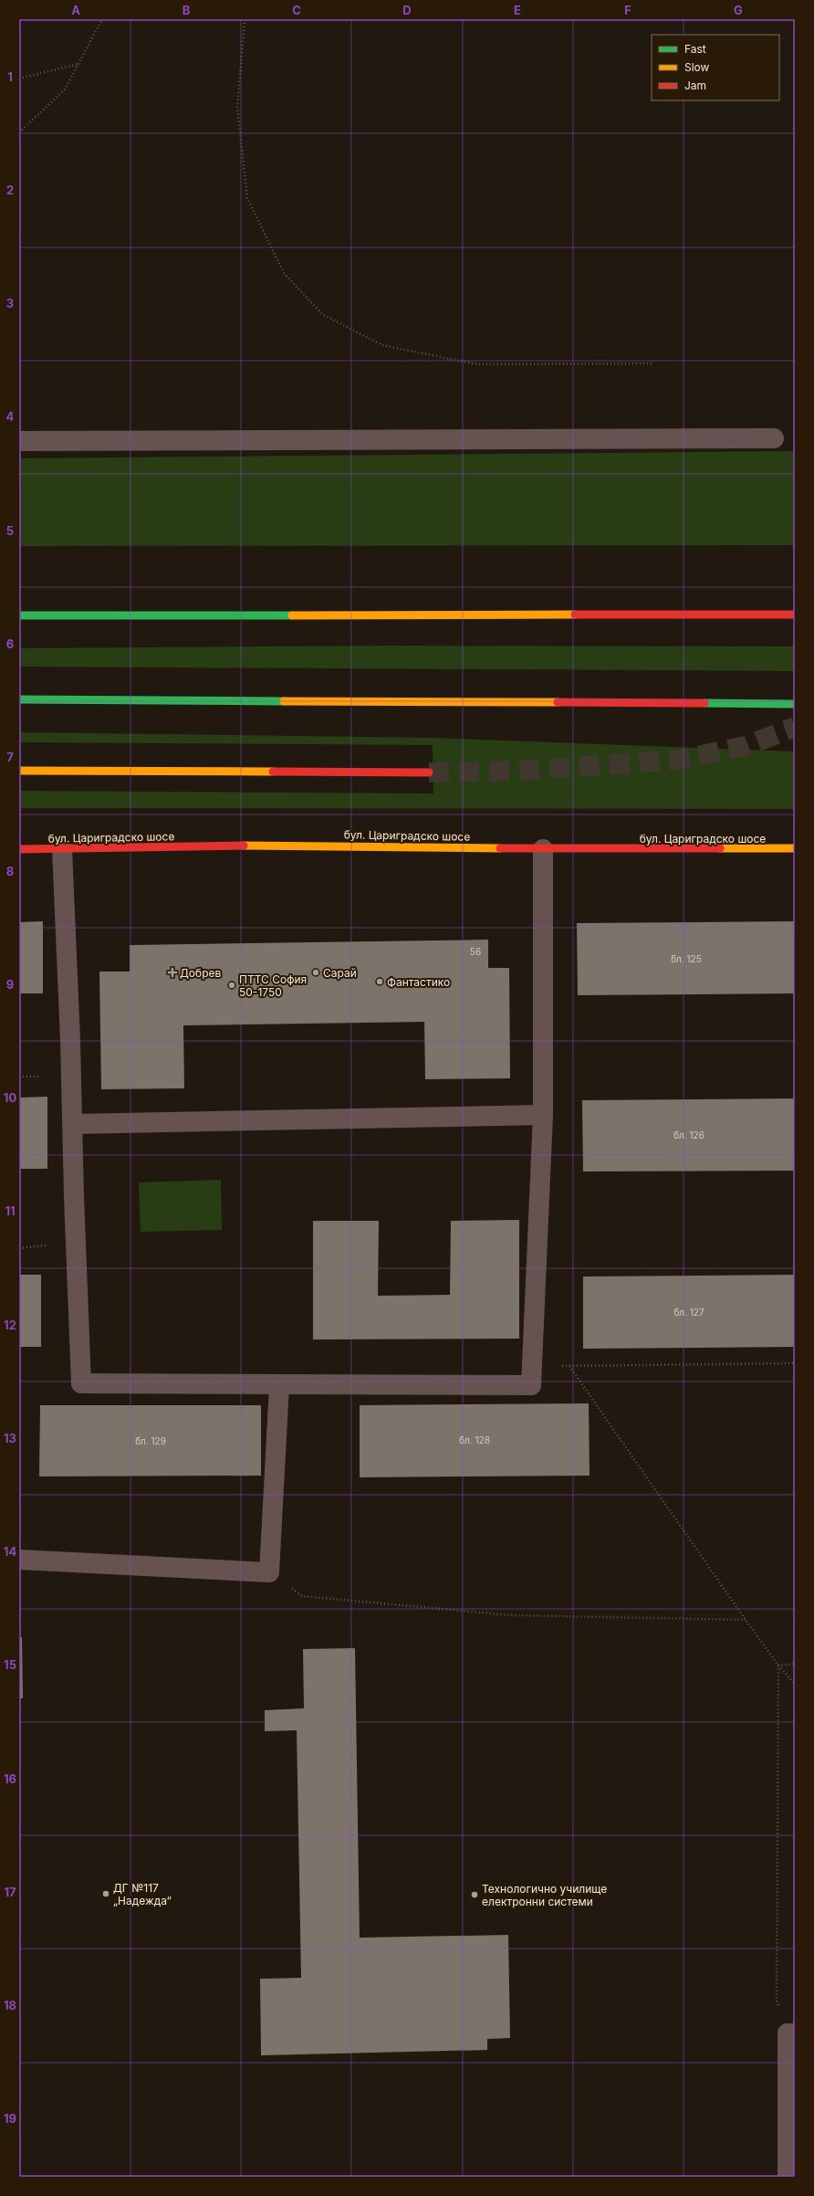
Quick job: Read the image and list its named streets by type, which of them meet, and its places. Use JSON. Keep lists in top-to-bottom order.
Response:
{
  "streets": {
    "main road": ["бул. Цариградско шосе"]
  },
  "places": {
    "health": ["Добрев"],
    "other": [
      "Сарай",
      "Фантастико",
      "ПТТС София 50-1750",
      "ДГ №117 „Надежда“",
      "Технологично училище електронни системи"
    ]
  },
  "house_numbers": [
    "56",
    "бл. 125",
    "бл. 126",
    "бл. 127",
    "бл. 128",
    "бл. 129"
  ],
  "legend": ["Fast", "Slow", "Jam"],
  "grid": {
    "columns": [
      "A",
      "B",
      "C",
      "D",
      "E",
      "F",
      "G"
    ],
    "rows": [
      "1",
      "2",
      "3",
      "4",
      "5",
      "6",
      "7",
      "8",
      "9",
      "10",
      "11",
      "12",
      "13",
      "14",
      "15",
      "16",
      "17",
      "18",
      "19"
    ]
  }
}
